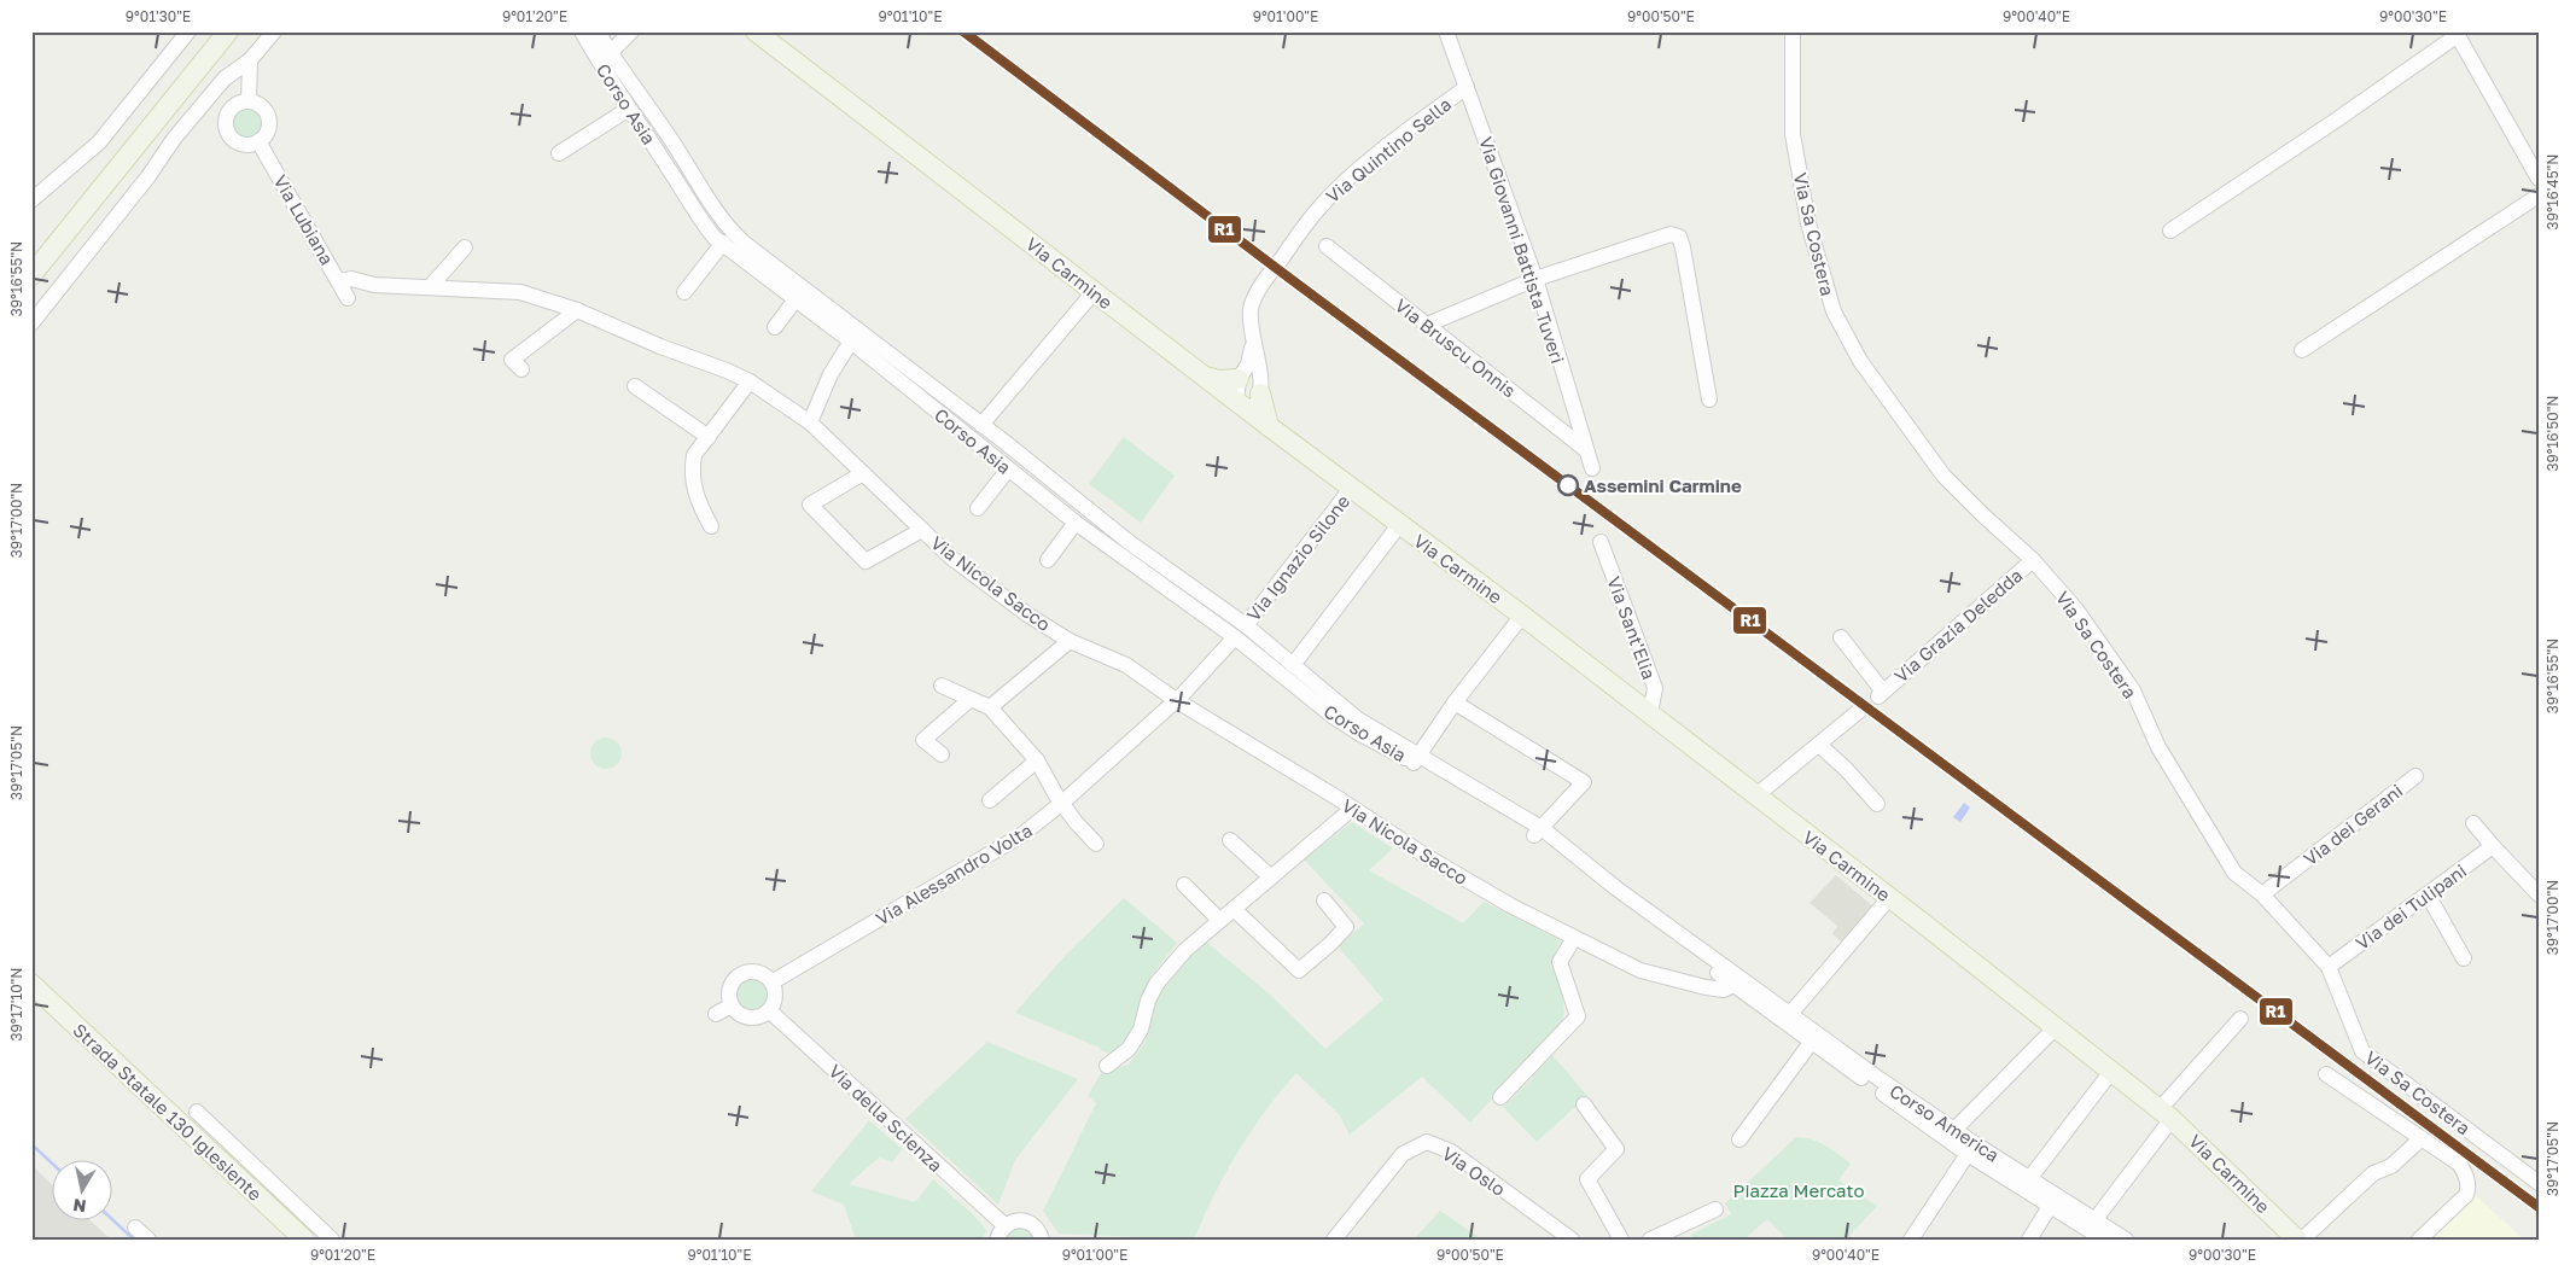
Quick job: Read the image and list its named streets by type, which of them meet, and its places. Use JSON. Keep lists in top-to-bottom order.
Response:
{
  "streets": {
    "main road": ["Via Carmine", "Strada Statale 130 Iglesiente"],
    "street": [
      "Corso Asia",
      "Via Quintino Sella",
      "Via Lubiana",
      "Via Sa Costera",
      "Via Giovanni Battista Tuveri",
      "Via Bruscu Onnis",
      "Via Ignazio Silone",
      "Via Nicola Sacco",
      "Via Grazia Deledda",
      "Via Sant'Elia",
      "Via dei Gerani",
      "Via Alessandro Volta",
      "Via dei Tulipani",
      "Via della Scienza",
      "Corso America",
      "Via Oslo"
    ]
  },
  "crossings": [
    ["Corso Asia", "Via Ignazio Silone"],
    ["Corso Asia", "Corso America"],
    ["Via Quintino Sella", "Via Giovanni Battista Tuveri"],
    ["Via Lubiana", "Via Nicola Sacco"],
    ["Via Sa Costera", "Via Grazia Deledda"],
    ["Via Sa Costera", "Via dei Gerani"],
    ["Via Sa Costera", "Via dei Tulipani"],
    ["Via Giovanni Battista Tuveri", "Via Bruscu Onnis"],
    ["Via Carmine", "Via Ignazio Silone"],
    ["Via Carmine", "Via Sant'Elia"],
    ["Via Ignazio Silone", "Via Nicola Sacco"],
    ["Via Ignazio Silone", "Via Alessandro Volta"],
    ["Via Nicola Sacco", "Via Alessandro Volta"],
    ["Via Nicola Sacco", "Corso America"],
    ["Via Alessandro Volta", "Via della Scienza"]
  ],
  "parks": ["Piazza Mercato"],
  "places": ["Assemini Carmine"],
  "lines": ["transit line R1"],
  "north": "bottom",
  "coordinates": [
    "9°01'30\"E",
    "9°01'20\"E",
    "9°01'10\"E",
    "9°01'00\"E",
    "9°00'50\"E",
    "9°00'40\"E",
    "9°00'30\"E",
    "39°16'45\"N",
    "39°16'55\"N",
    "39°16'50\"N",
    "39°17'00\"N",
    "39°17'05\"N",
    "39°17'10\"N"
  ]
}
